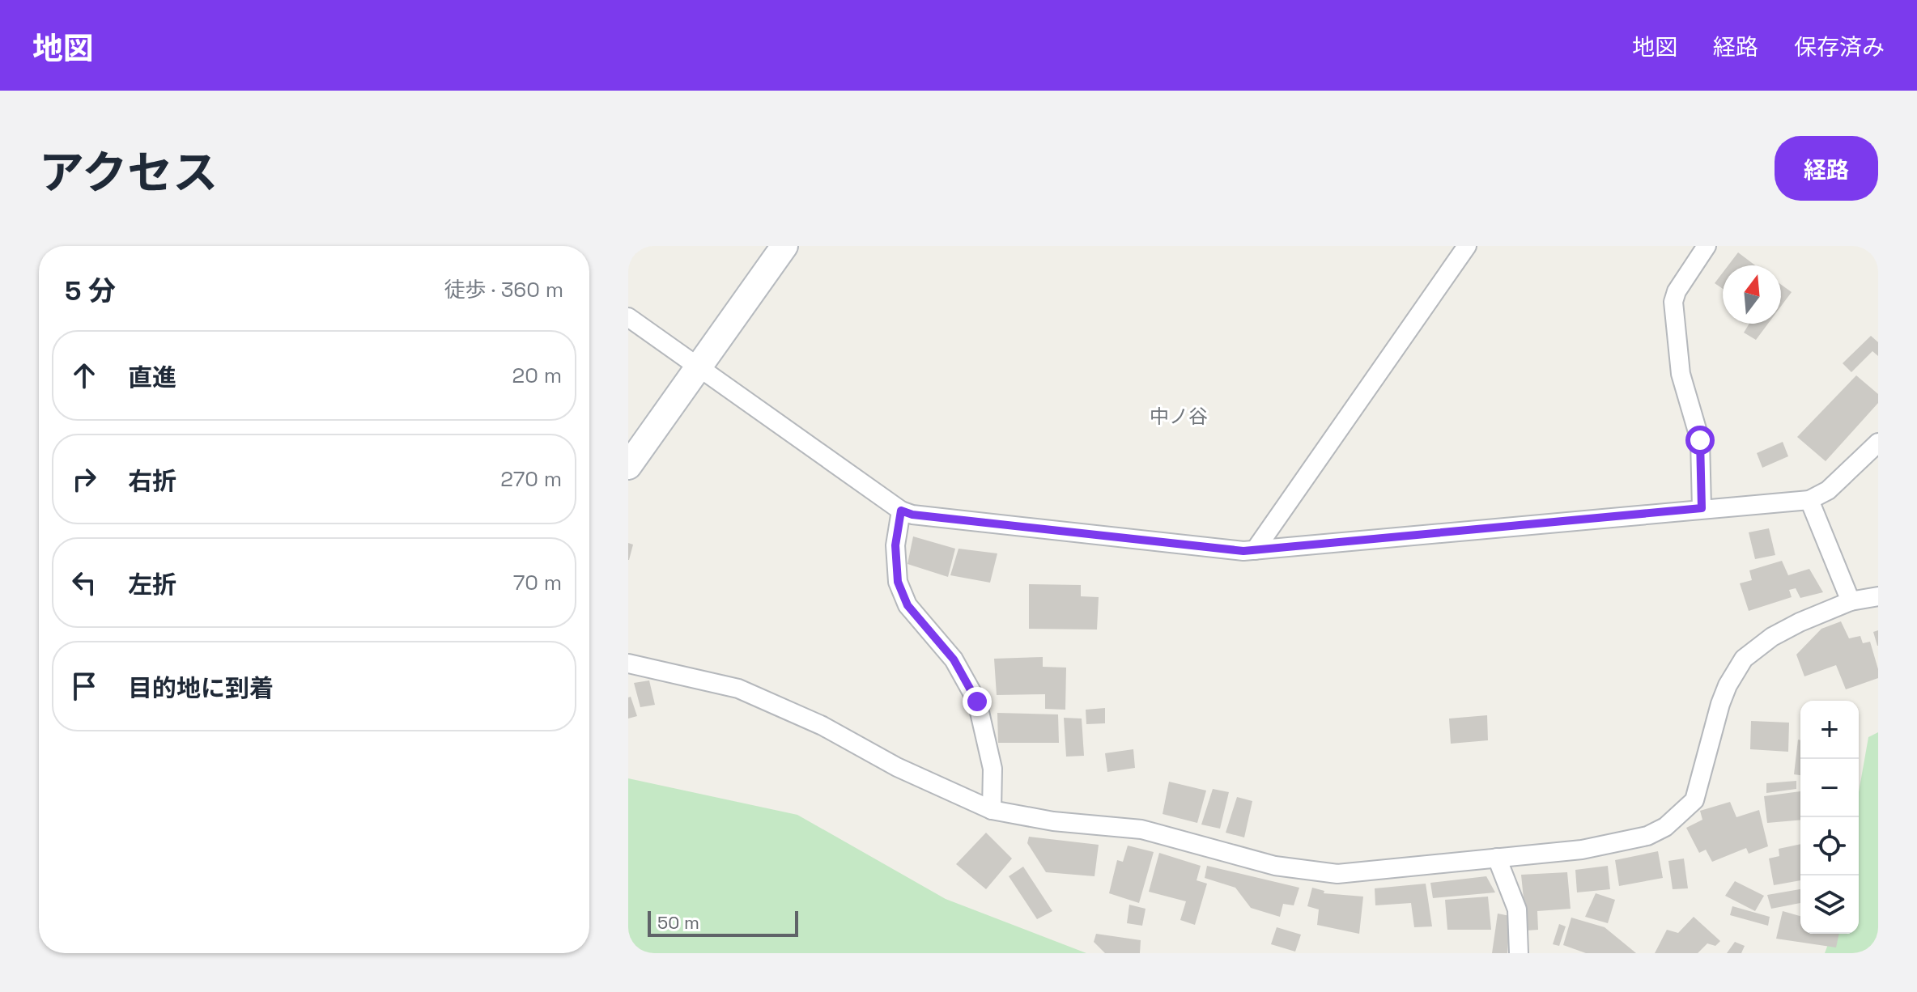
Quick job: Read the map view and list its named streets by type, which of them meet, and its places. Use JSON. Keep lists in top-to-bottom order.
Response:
{
  "districts": ["中ノ谷"],
  "scale_bar": "50 m",
  "north": "top",
  "page": {
    "header": "地図",
    "nav": ["地図", "経路", "保存済み"],
    "title": "アクセス",
    "buttons": "経路",
    "heading": ["5 分", "徒歩 · 360 m"],
    "list": [
      ["直進", "20 m"],
      ["右折", "270 m"],
      ["左折", "70 m"],
      "目的地に到着"
    ],
    "map_buttons": ["+", "−"],
    "scale": "50 m"
  }
}
